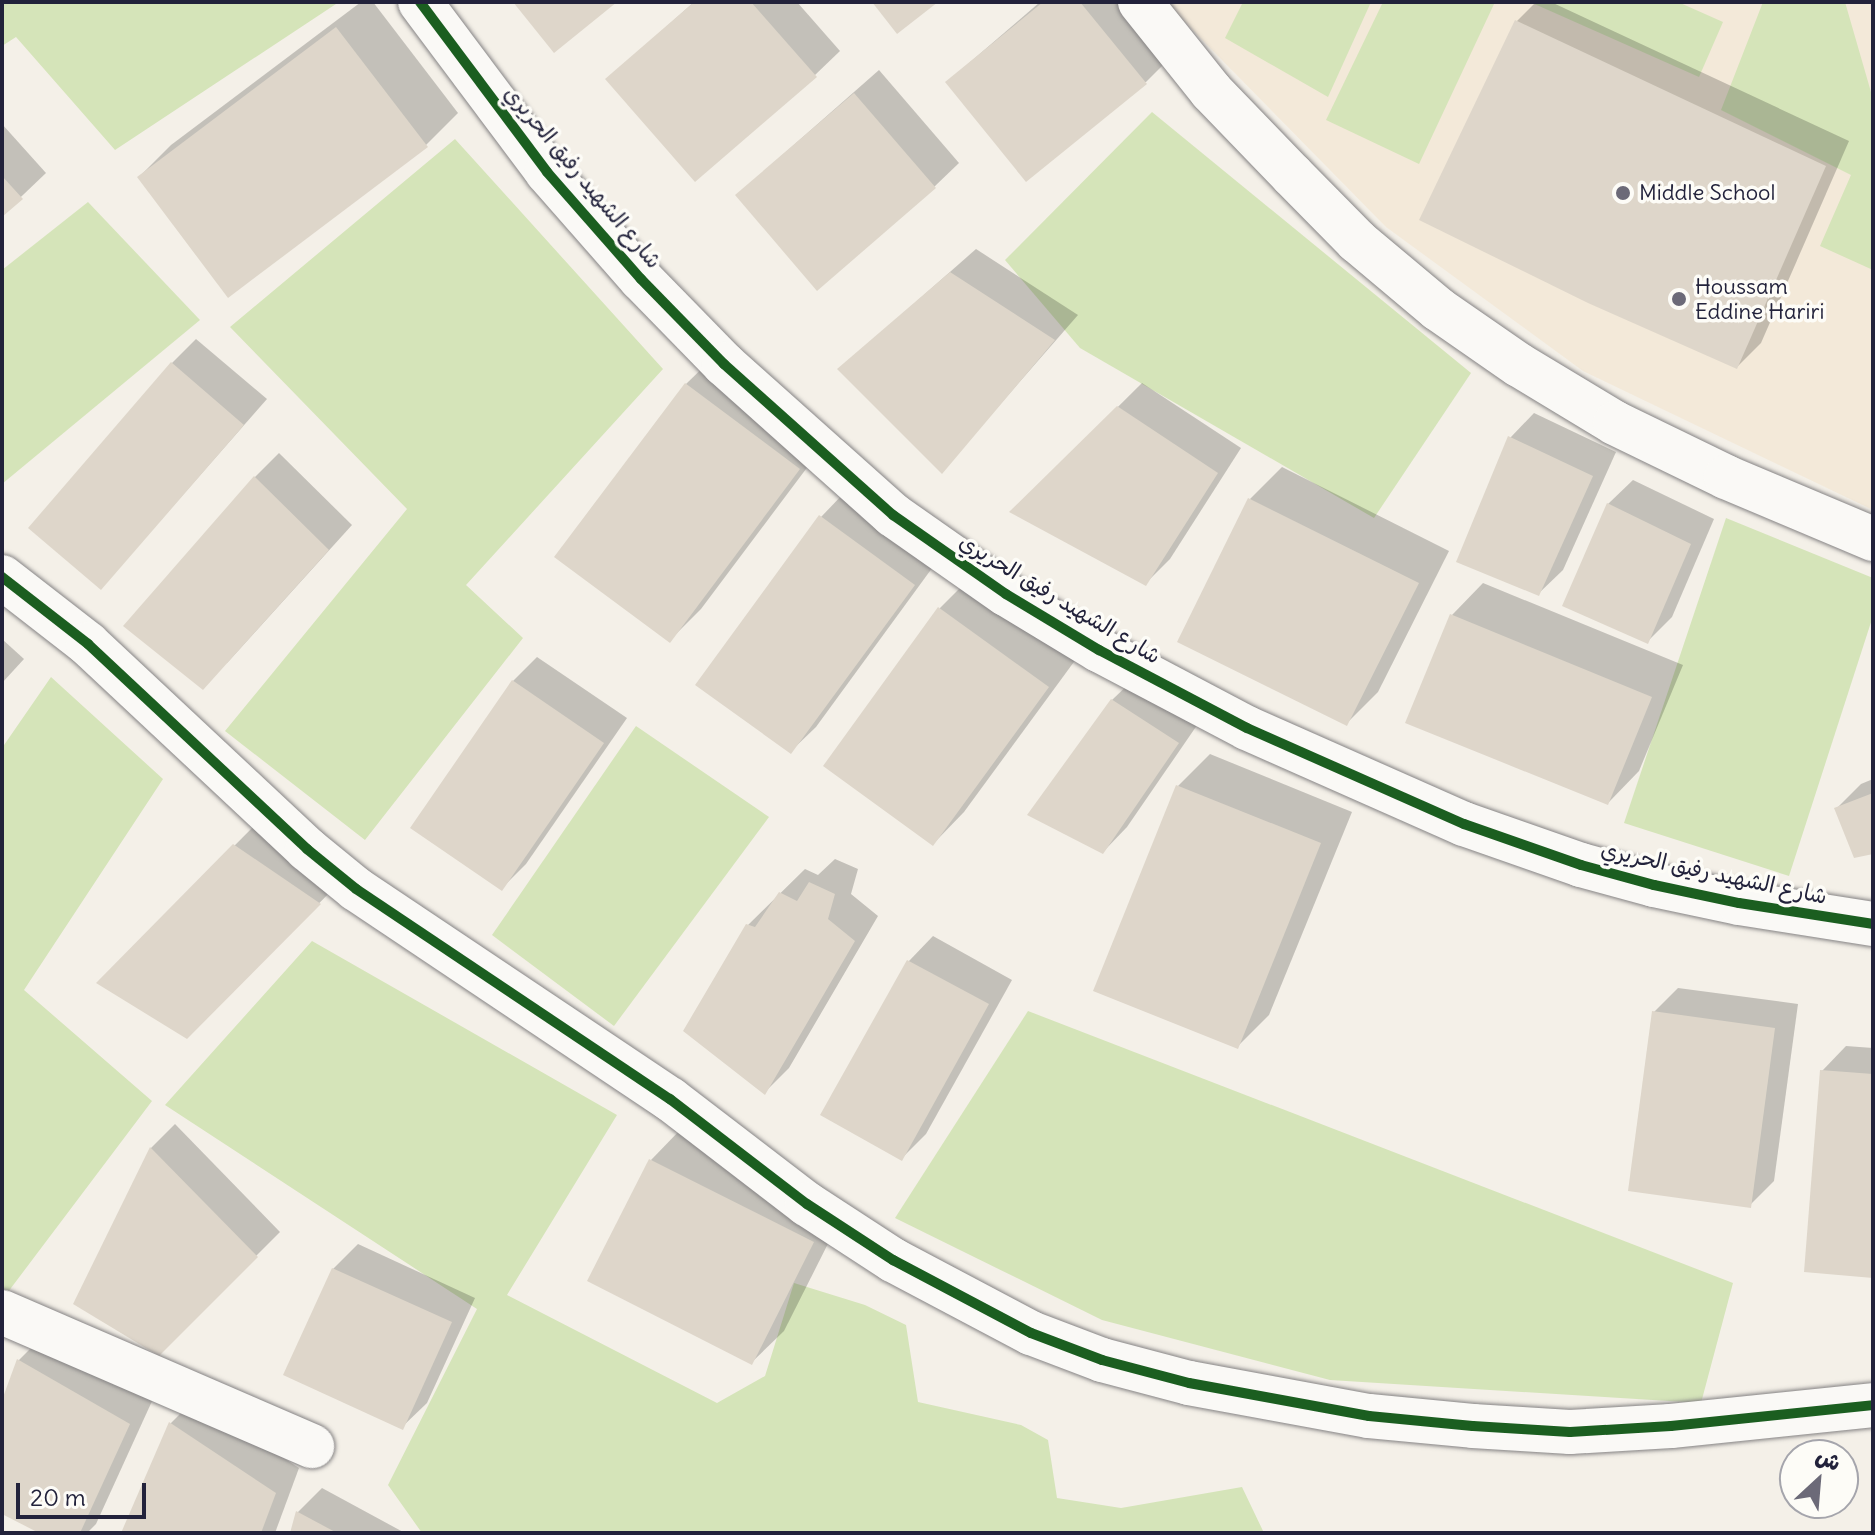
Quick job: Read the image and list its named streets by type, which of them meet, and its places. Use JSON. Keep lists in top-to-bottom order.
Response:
{
  "streets": {
    "street": ["شارع الشهيد رفيق الحريري"]
  },
  "places": ["Middle School", "Houssam Eddine Hariri"],
  "scale_bar": "20 m",
  "north": "top right"
}
